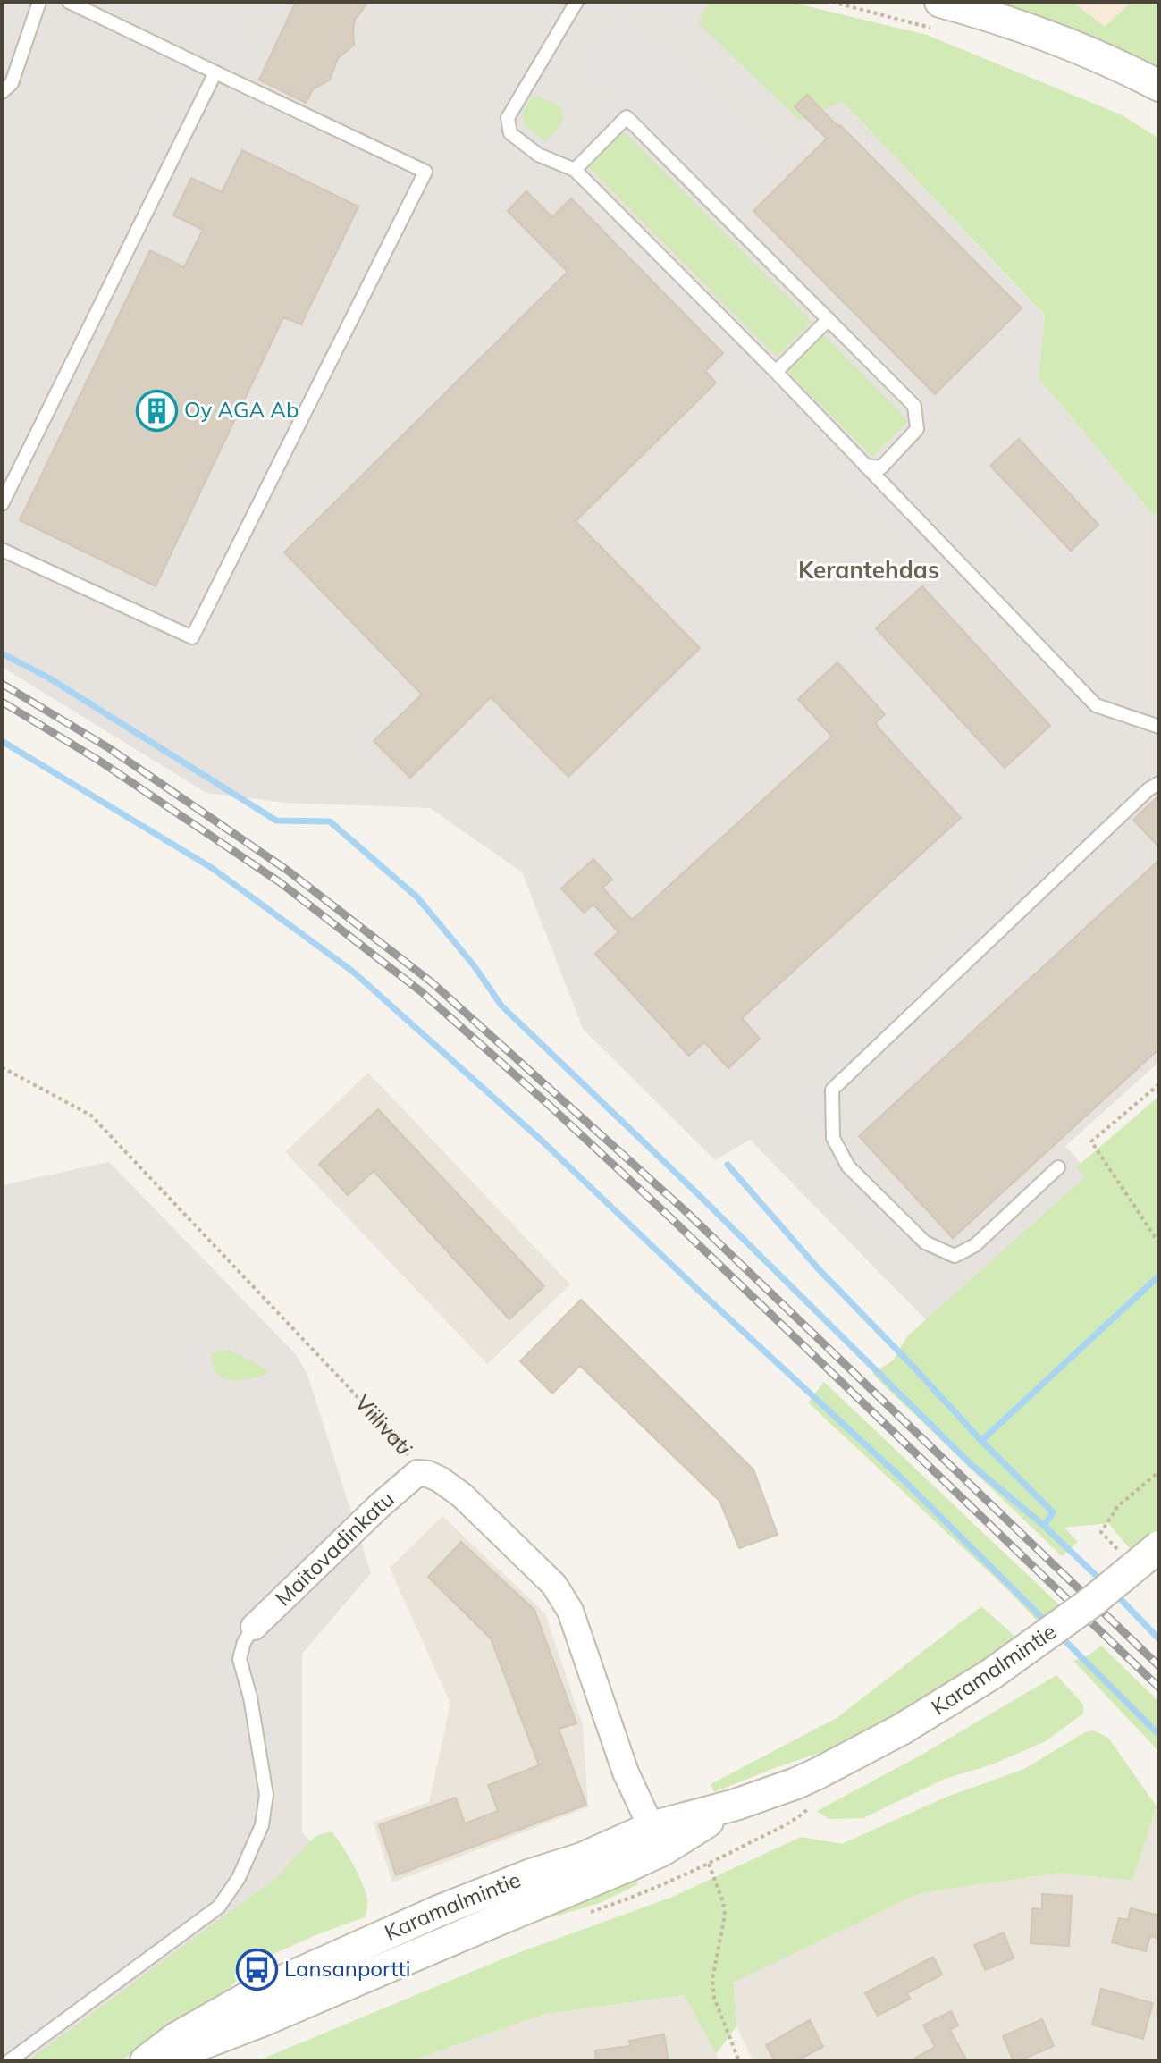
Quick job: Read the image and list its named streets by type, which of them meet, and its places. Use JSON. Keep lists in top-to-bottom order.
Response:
{
  "streets": {
    "street": ["Viilivati", "Maitovadinkatu", "Karamalmintie"]
  },
  "crossings": [
    ["Viilivati", "Maitovadinkatu"],
    ["Viilivati", "Karamalmintie"]
  ],
  "districts": ["Kerantehdas"],
  "places": {
    "building": ["Oy AGA Ab"],
    "bus stop": ["Lansanportti"]
  }
}
